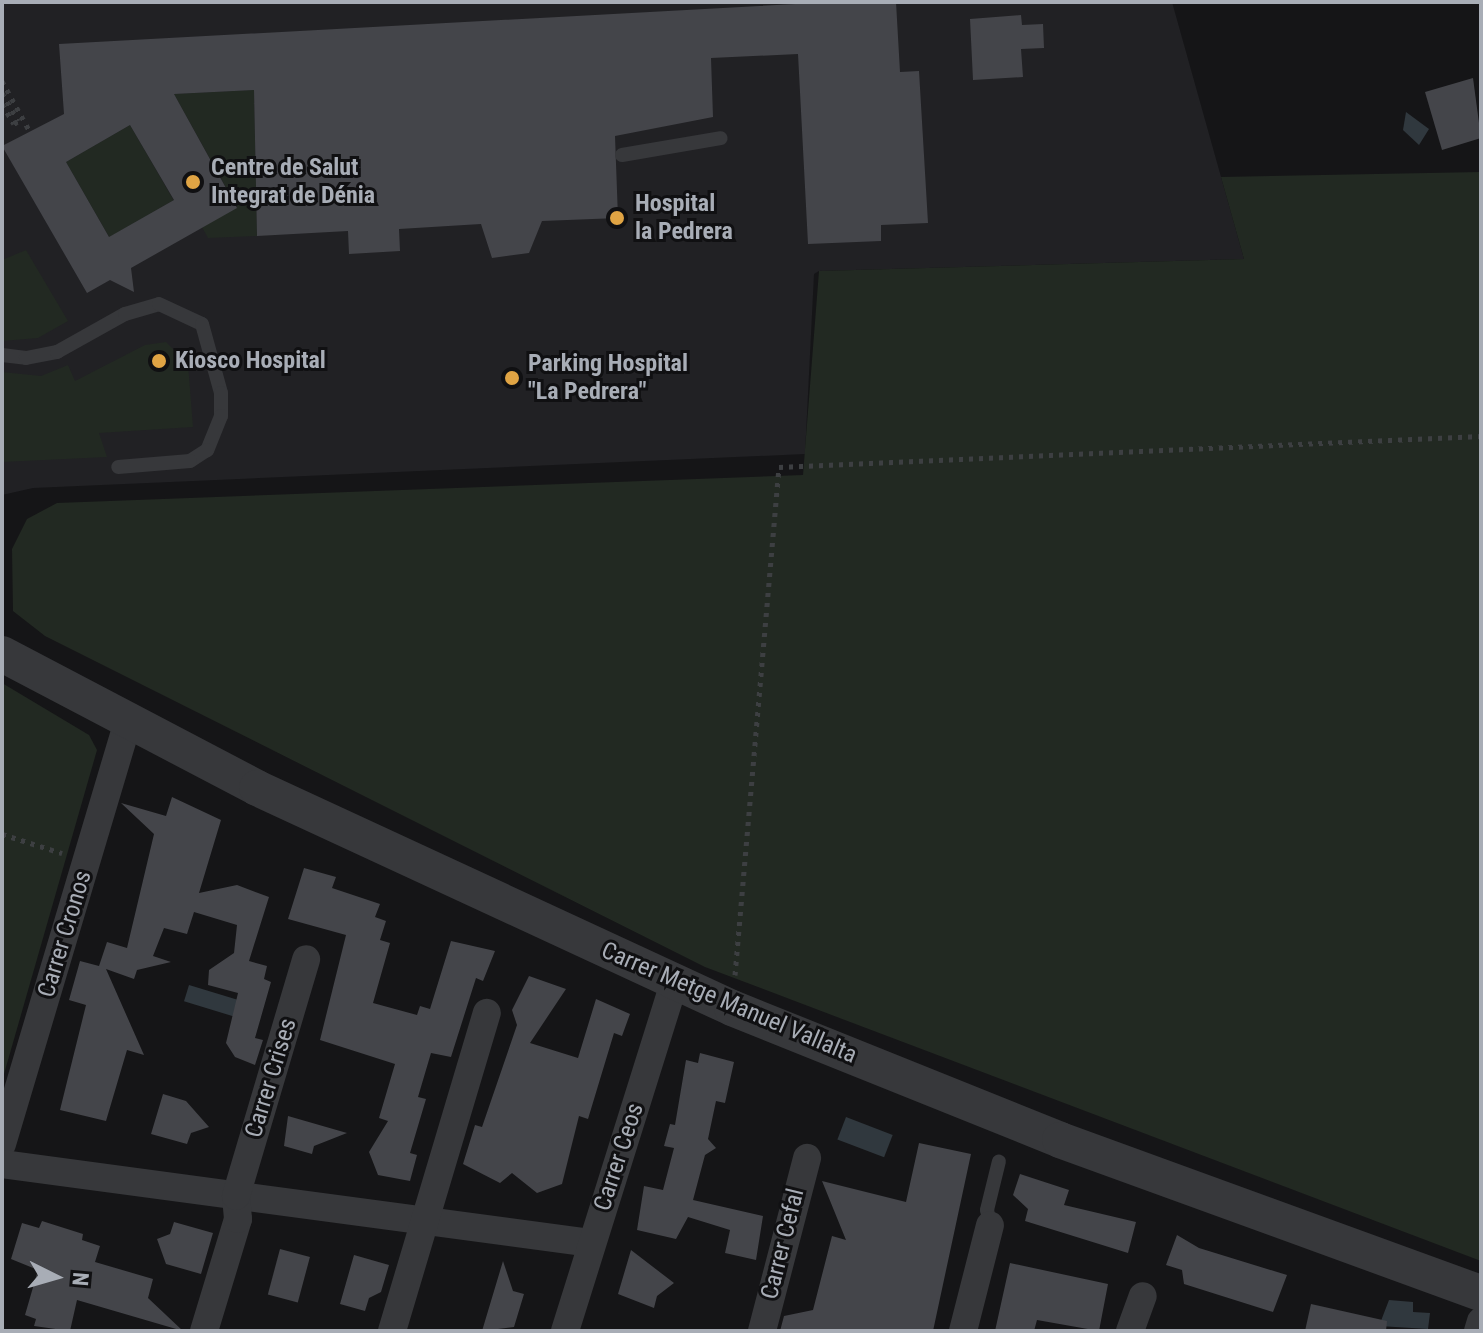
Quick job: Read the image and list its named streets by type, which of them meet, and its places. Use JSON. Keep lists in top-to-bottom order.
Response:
{
  "streets": {
    "street": [
      "Carrer Cronos",
      "Carrer Metge Manuel Vallalta",
      "Carrer Crises",
      "Carrer Ceos",
      "Carrer Cefal"
    ]
  },
  "crossings": [
    ["Carrer Cronos", "Carrer Metge Manuel Vallalta"],
    ["Carrer Metge Manuel Vallalta", "Carrer Ceos"]
  ],
  "places": [
    "Centre de Salut Integrat de Dénia",
    "Hospital la Pedrera",
    "Kiosco Hospital",
    "Parking Hospital \"La Pedrera\""
  ],
  "north": "right"
}
